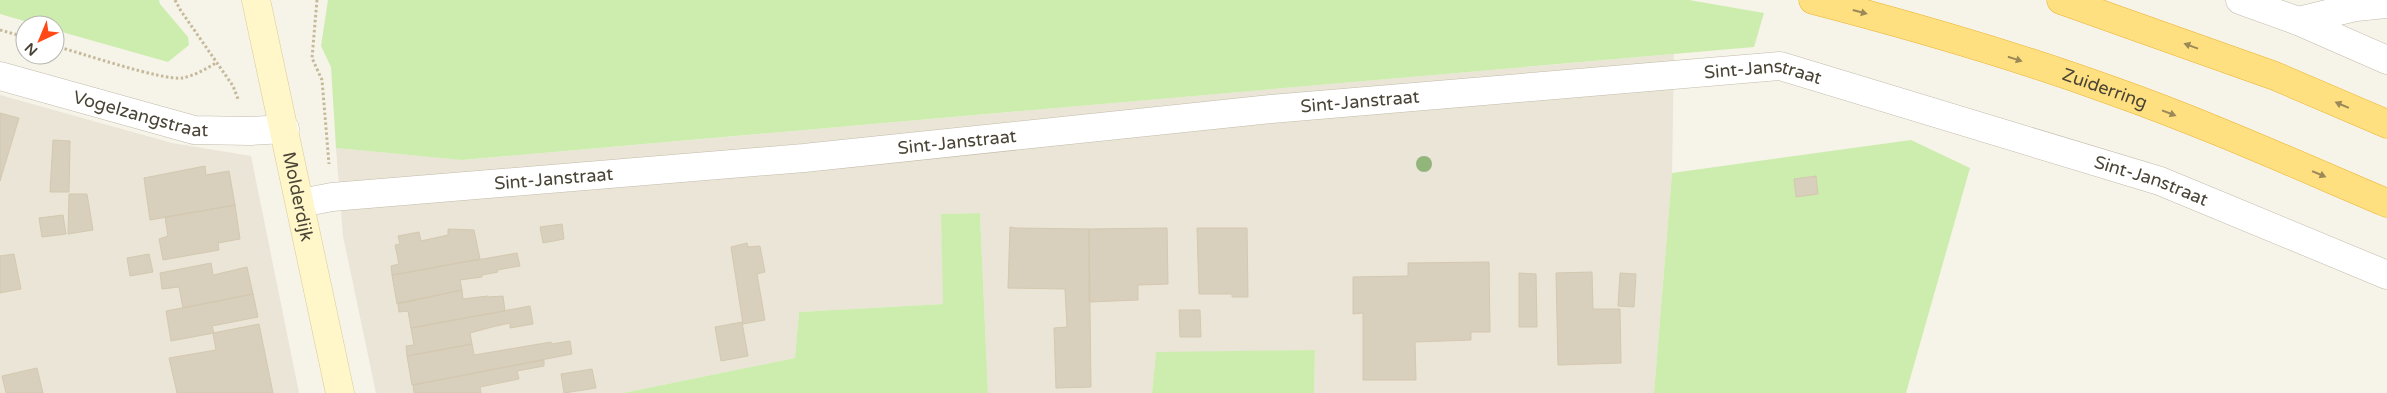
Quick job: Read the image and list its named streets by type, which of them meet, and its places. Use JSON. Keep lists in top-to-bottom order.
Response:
{
  "streets": {
    "highway": ["Zuiderring"],
    "main road": ["Molderdijk"],
    "street": ["Sint-Janstraat", "Vogelzangstraat"]
  },
  "crossings": [
    ["Sint-Janstraat", "Molderdijk"],
    ["Vogelzangstraat", "Molderdijk"]
  ],
  "north": "bottom left"
}
